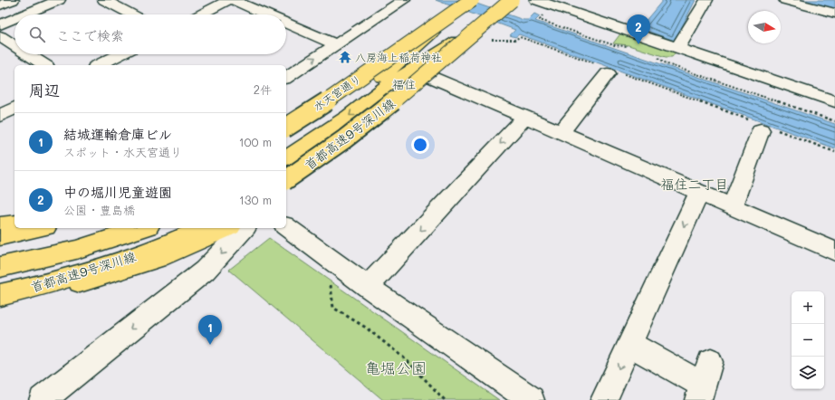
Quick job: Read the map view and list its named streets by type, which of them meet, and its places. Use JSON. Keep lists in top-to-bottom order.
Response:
{
  "streets": {
    "main road": ["水天宮通り", "首都高速9号深川線"]
  },
  "districts": ["福住", "福住二丁目"],
  "parks": ["亀堀公園"],
  "places": {
    "temple": ["八房海上稲荷神社"]
  },
  "north": "right",
  "page": {
    "pins": ["2", "1"],
    "search": "ここで検索",
    "heading": ["周辺", "2件"],
    "list": [
      {
        "mark": "1",
        "name": "結城運輸倉庫ビル",
        "note": "スポット · 水天宮通り",
        "value": "100 m"
      },
      {
        "mark": "2",
        "name": "中の堀川児童遊園",
        "note": "公園 · 豊島橋",
        "value": "130 m"
      }
    ],
    "map_buttons": ["+", "−"]
  }
}
